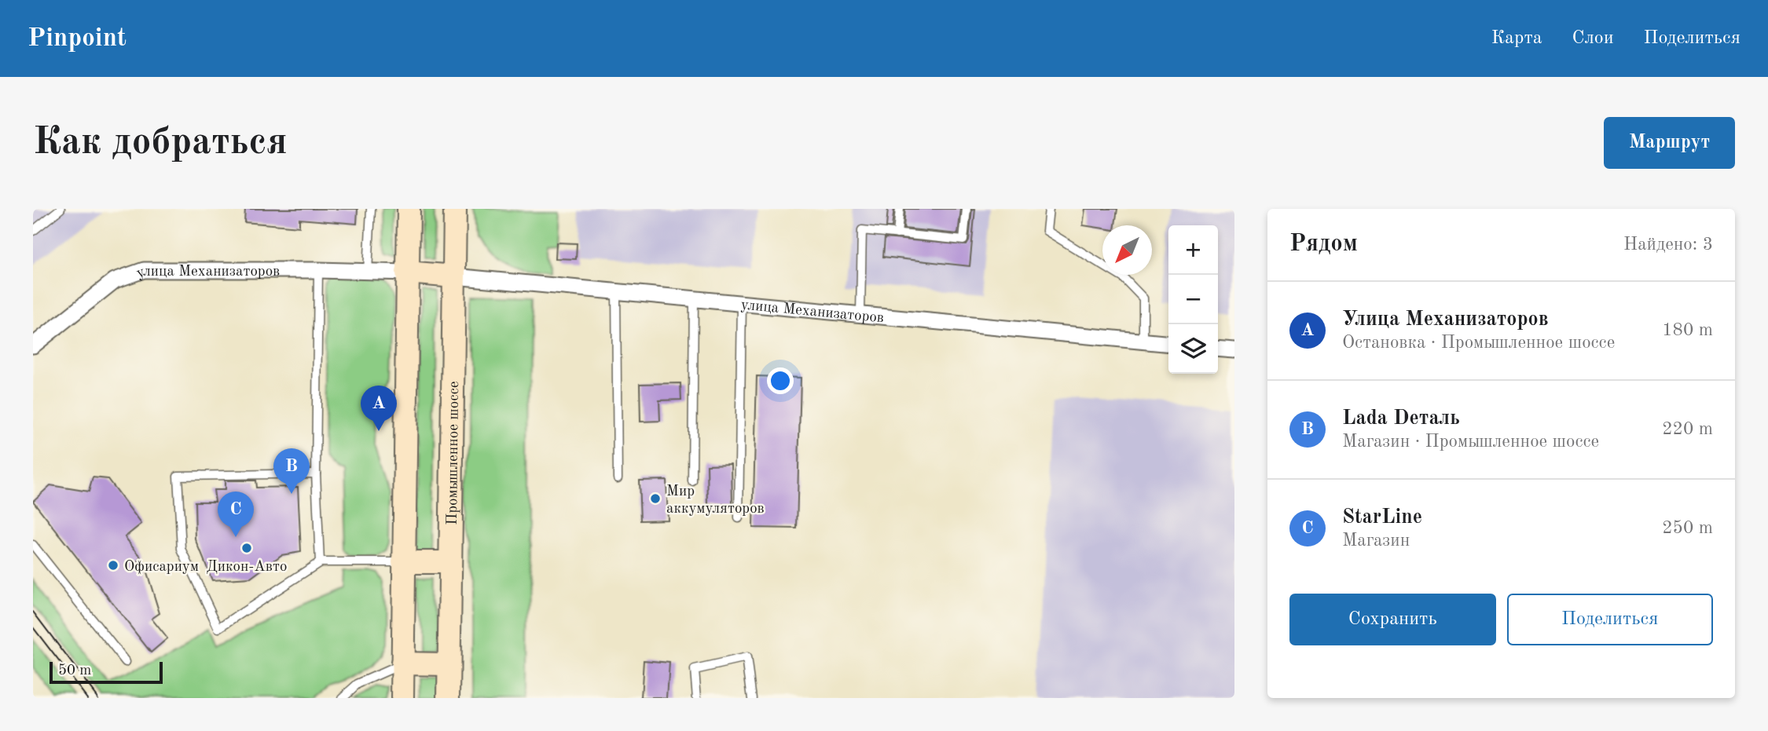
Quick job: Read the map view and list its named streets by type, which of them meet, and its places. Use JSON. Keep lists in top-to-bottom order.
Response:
{
  "streets": {
    "main road": ["Промышленное шоссе"],
    "street": ["улица Механизаторов"]
  },
  "crossings": [
    ["улица Механизаторов", "Промышленное шоссе"]
  ],
  "places": ["Мир аккумуляторов", "Дикон-Авто", "Офисариум"],
  "scale_bar": "50 m",
  "north": "bottom left",
  "page": {
    "header": "Pinpoint",
    "nav": ["Карта", "Слои", "Поделиться"],
    "buttons": [
      "Маршрут",
      ["Сохранить", "Поделиться"]
    ],
    "title": "Как добраться",
    "heading": ["Рядом", "Найдено: 3"],
    "map_buttons": ["+", "−"],
    "list": [
      {
        "mark": "A",
        "name": "Улица Механизаторов",
        "note": "Остановка · Промышленное шоссе",
        "value": "180 m"
      },
      {
        "mark": "B",
        "name": "Lada Dеталь",
        "note": "Магазин · Промышленное шоссе",
        "value": "220 m"
      },
      {
        "mark": "C",
        "name": "StarLine",
        "note": "Магазин",
        "value": "250 m"
      }
    ],
    "pins": ["A", "B", "C"],
    "scale": "50 m"
  }
}
